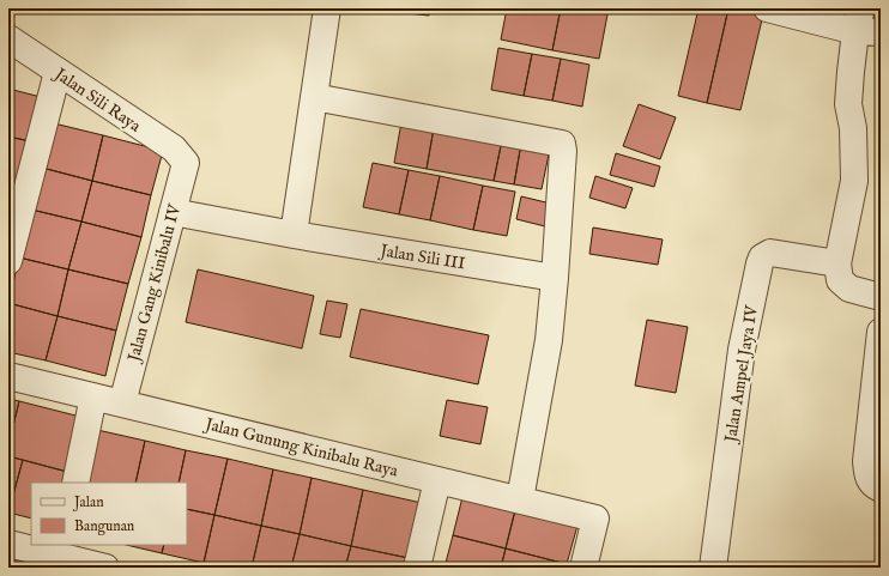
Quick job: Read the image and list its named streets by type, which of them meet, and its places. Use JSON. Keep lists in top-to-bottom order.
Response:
{
  "streets": {
    "street": [
      "Jalan Sili Raya",
      "Jalan Sili III",
      "Jalan Gang Kinibalu IV",
      "Jalan Ampel Jaya IV",
      "Jalan Gunung Kinibalu Raya"
    ]
  },
  "crossings": [
    ["Jalan Sili Raya", "Jalan Gang Kinibalu IV"],
    ["Jalan Sili III", "Jalan Gang Kinibalu IV"],
    ["Jalan Gang Kinibalu IV", "Jalan Gunung Kinibalu Raya"]
  ],
  "legend": ["Jalan", "Bangunan"]
}
